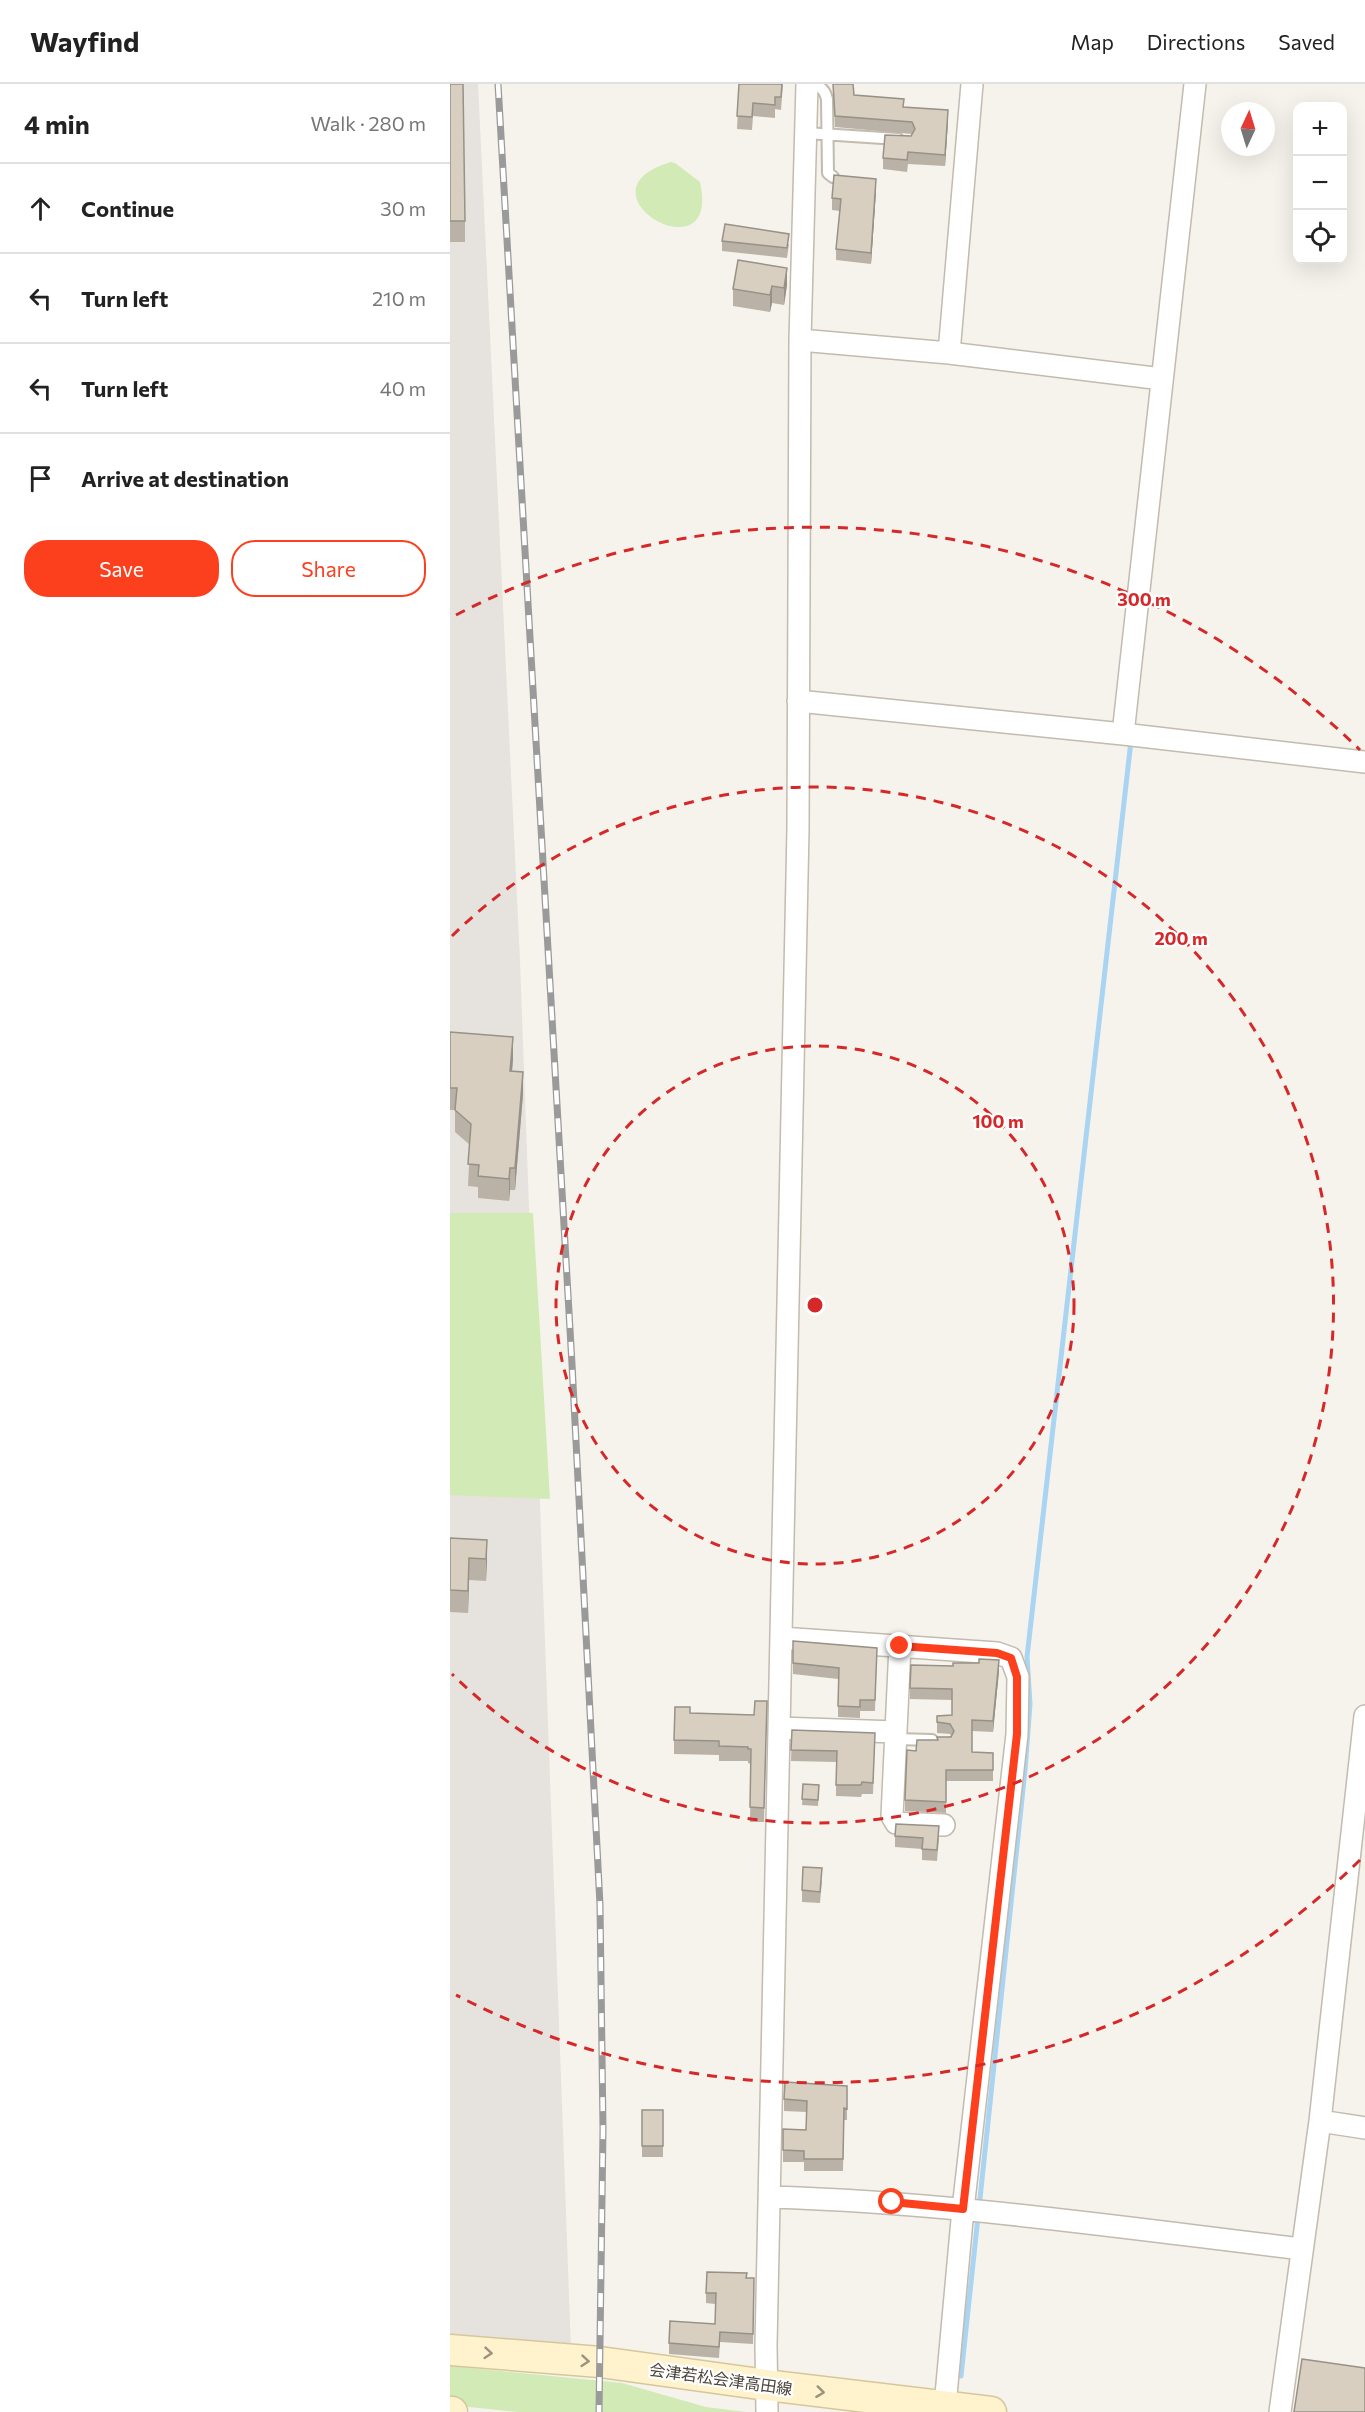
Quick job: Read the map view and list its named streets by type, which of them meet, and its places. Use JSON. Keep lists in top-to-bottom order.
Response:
{
  "streets": {
    "main road": ["会津若松会津高田線"]
  },
  "one_way": ["会津若松会津高田線"],
  "north": "top",
  "page": {
    "header": "Wayfind",
    "nav": ["Map", "Directions", "Saved"],
    "heading": ["4 min", "Walk · 280 m"],
    "map_buttons": ["+", "−"],
    "list": [
      ["Continue", "30 m"],
      ["Turn left", "210 m"],
      ["Turn left", "40 m"],
      "Arrive at destination"
    ],
    "buttons": ["Save", "Share"]
  },
  "rings": ["300 m", "200 m", "100 m"]
}
